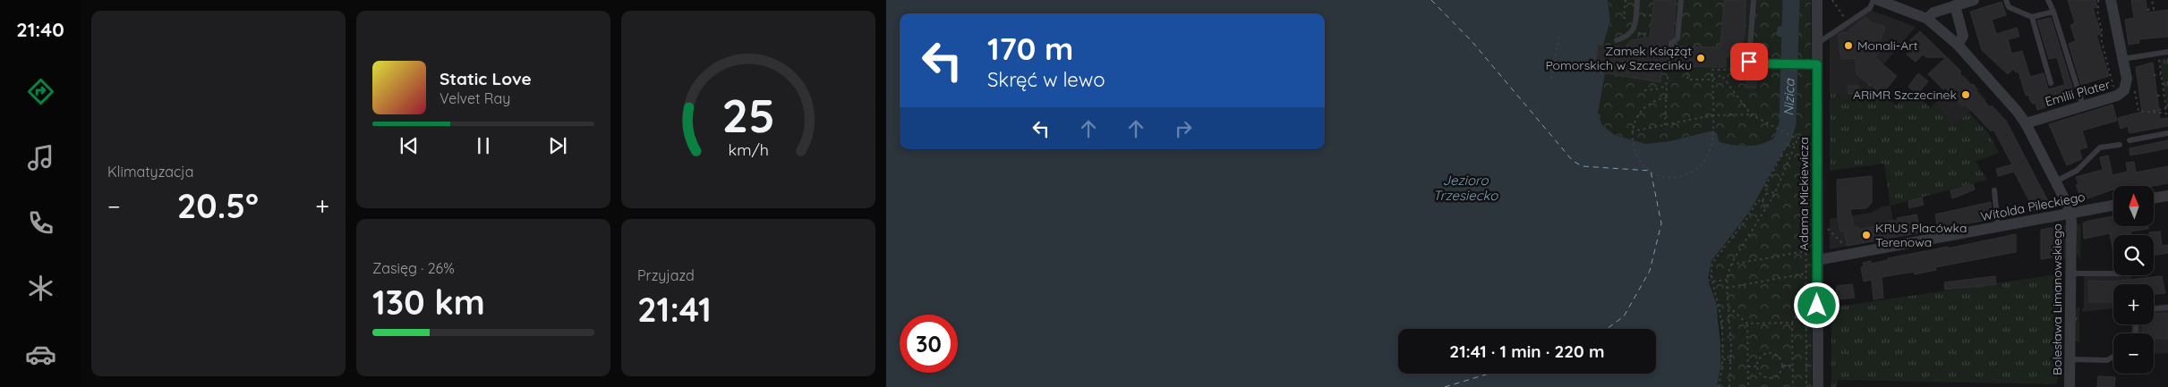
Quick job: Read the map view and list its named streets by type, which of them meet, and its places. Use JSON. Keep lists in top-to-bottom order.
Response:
{
  "streets": {
    "street": [
      "Emilii Plater",
      "Adama Mickiewicza",
      "Witolda Pileckiego",
      "Bolesława Limanowskiego"
    ]
  },
  "crossings": [
    ["Emilii Plater", "Bolesława Limanowskiego"],
    ["Adama Mickiewicza", "Witolda Pileckiego"],
    ["Witolda Pileckiego", "Bolesława Limanowskiego"]
  ],
  "water": ["Nizica", "Jezioro Trzesiecko"],
  "places": [
    "Monali-Art",
    "Zamek Książąt Pomorskich w Szczecinku",
    "ARiMR Szczecinek",
    "KRUS Placówka Terenowa"
  ],
  "north": "top",
  "page": {
    "tabs": "21:40",
    "tile": [
      "Klimatyzacja",
      ["Zasięg · 26%", "130 km"],
      ["Przyjazd", "21:41"]
    ],
    "turn": ["170 m", "Skręć w lewo"],
    "song": ["Static Love", "Velvet Ray"],
    "map_buttons": ["+", "−"],
    "heat": ["−", "20.5°", "+"],
    "limit": "30",
    "trip": "21:41 · 1 min · 220 m",
    "gauge": ["25", "km/h"]
  }
}
